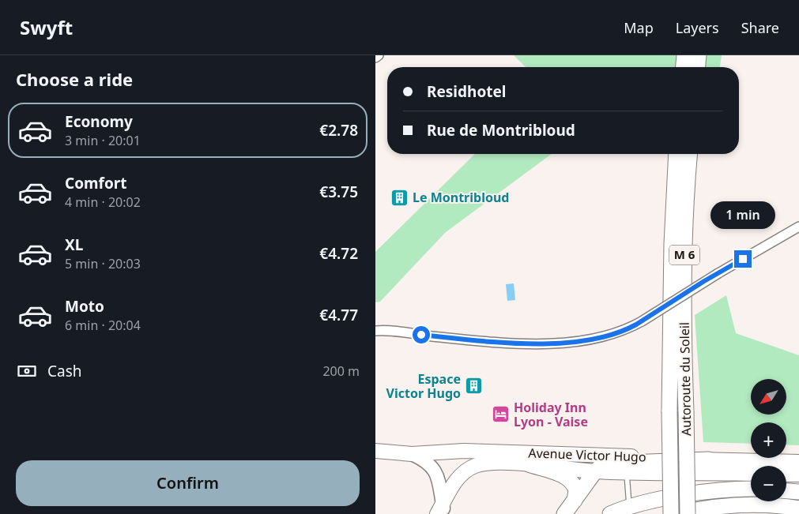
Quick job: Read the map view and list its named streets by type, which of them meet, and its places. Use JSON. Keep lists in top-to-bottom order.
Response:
{
  "streets": {
    "highway": ["M 6", "Autoroute du Soleil"],
    "main road": ["Avenue Victor Hugo"]
  },
  "places": {
    "building": ["Le Montribloud", "Espace Victor Hugo"],
    "hotel": ["Holiday Inn Lyon - Vaise"]
  },
  "north": "bottom left",
  "page": {
    "header": "Swyft",
    "nav": ["Map", "Layers", "Share"],
    "heading": "Choose a ride",
    "banner": ["Residhotel", "Rue de Montribloud"],
    "list": [
      {
        "name": "Economy",
        "note": "3 min · 20:01",
        "value": "€2.78"
      },
      {
        "name": "Comfort",
        "note": "4 min · 20:02",
        "value": "€3.75"
      },
      {
        "name": "XL",
        "note": "5 min · 20:03",
        "value": "€4.72"
      },
      {
        "name": "Moto",
        "note": "6 min · 20:04",
        "value": "€4.77"
      }
    ],
    "bubble": "1 min",
    "pay": ["Cash", "200 m"],
    "map_buttons": ["+", "−"],
    "buttons": "Confirm"
  }
}
